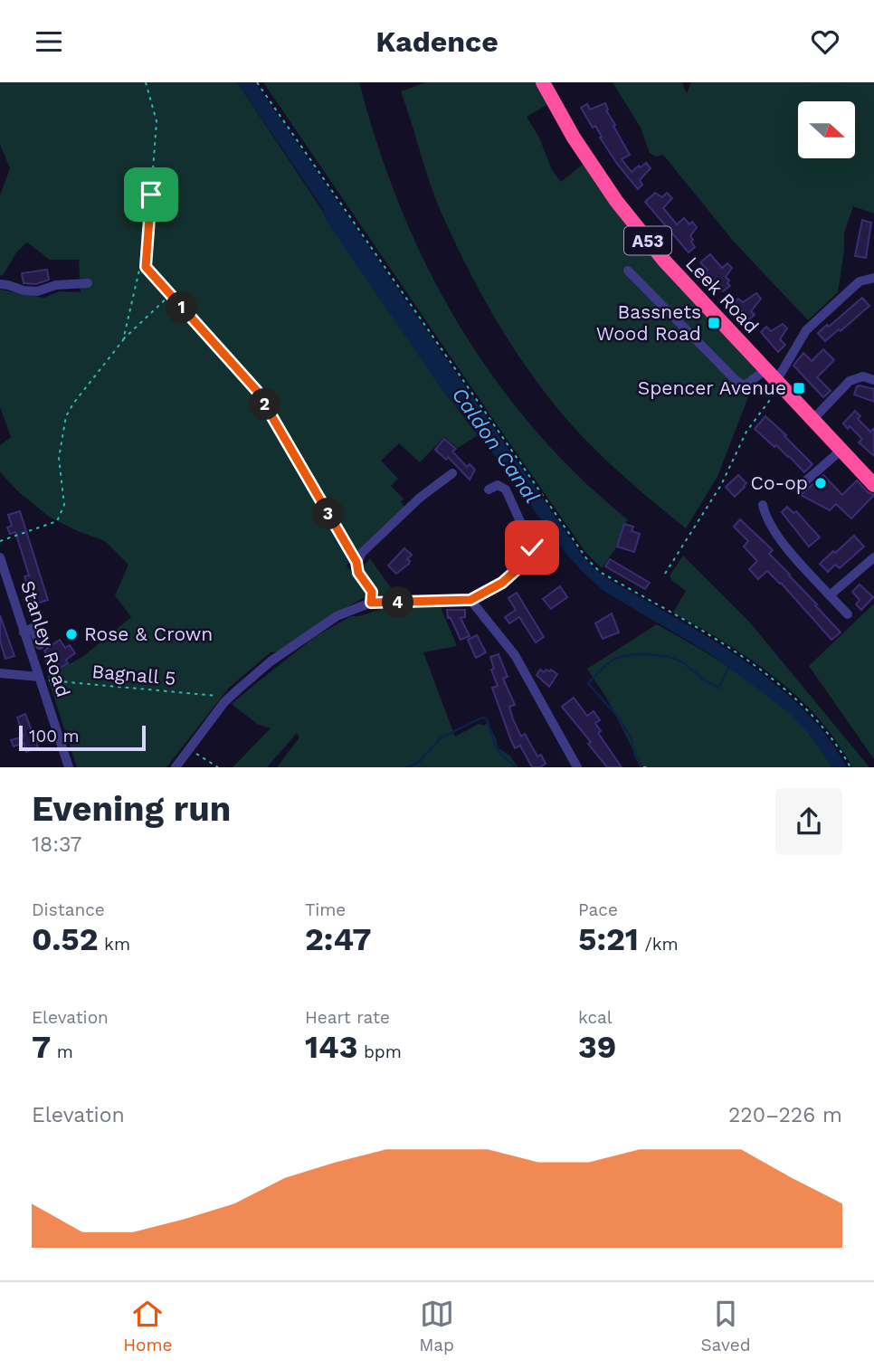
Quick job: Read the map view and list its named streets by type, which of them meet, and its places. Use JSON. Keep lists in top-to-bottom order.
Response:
{
  "streets": {
    "highway": ["A53", "Leek Road"],
    "street": ["Stanley Road"],
    "path": ["Bagnall 5"]
  },
  "crossings": [
    ["Stanley Road", "Bagnall 5"]
  ],
  "water": ["Caldon Canal"],
  "places": {
    "transit": ["Bassnets Wood Road", "Spencer Avenue"],
    "other": ["Co-op", "Rose & Crown"]
  },
  "scale_bar": "100 m",
  "north": "right",
  "page": {
    "header": "Kadence",
    "pins": [
      "1",
      "2",
      "3",
      "4"
    ],
    "scale": "100 m",
    "heading": ["Evening run", "18:37"],
    "stats": [
      ["Distance", "0.52 km"],
      ["Time", "2:47"],
      ["Pace", "5:21 /km"],
      ["Elevation", "7 m"],
      ["Heart rate", "143 bpm"],
      ["kcal", "39"]
    ],
    "chart": ["Elevation", "220–226 m"],
    "tabs": ["Home", "Map", "Saved"]
  }
}
